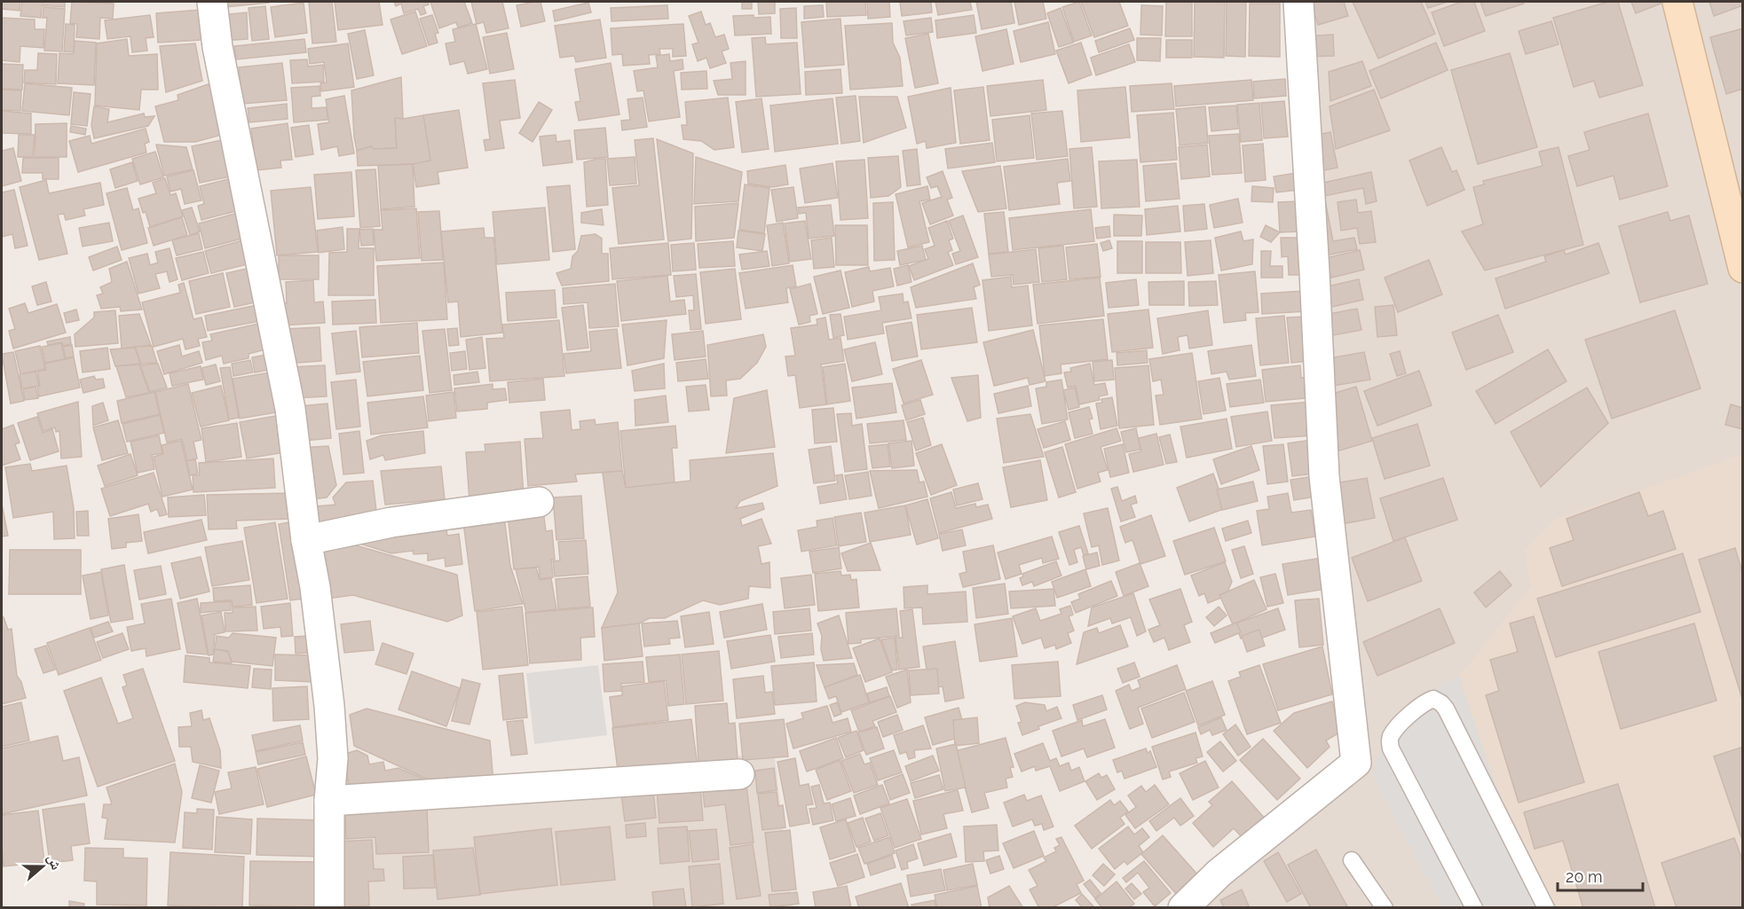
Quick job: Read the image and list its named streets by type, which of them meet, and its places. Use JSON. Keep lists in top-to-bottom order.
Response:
{
  "scale_bar": "20 m",
  "north": "right"
}
